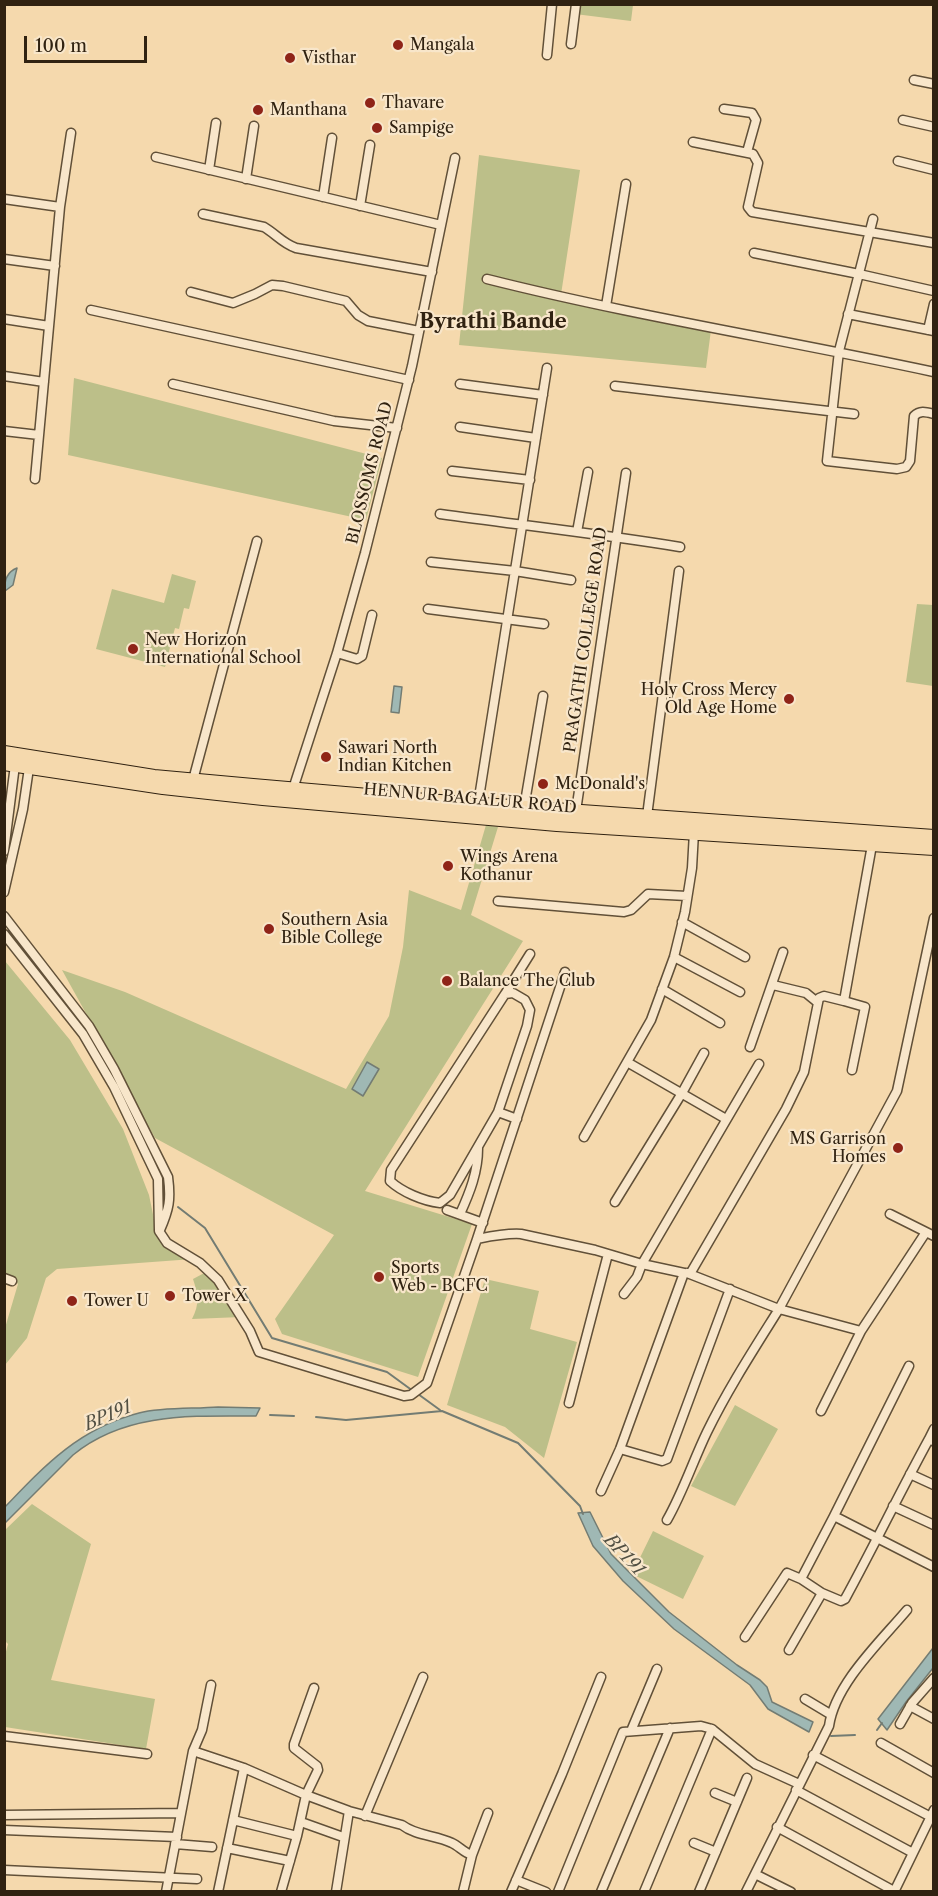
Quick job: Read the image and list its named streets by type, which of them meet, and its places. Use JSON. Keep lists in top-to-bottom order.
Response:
{
  "streets": {
    "main road": ["HENNUR BAGALUR ROAD"],
    "street": ["BLOSSOMS ROAD", "PRAGATHI COLLEGE ROAD"]
  },
  "crossings": [
    ["BLOSSOMS ROAD", "HENNUR BAGALUR ROAD"],
    ["PRAGATHI COLLEGE ROAD", "HENNUR BAGALUR ROAD"]
  ],
  "districts": ["Byrathi Bande"],
  "water": ["BP191"],
  "places": [
    "Mangala",
    "Visthar",
    "Thavare",
    "Manthana",
    "Sampige",
    "New Horizon International School",
    "Holy Cross Mercy Old Age Home",
    "Sawari North Indian Kitchen",
    "McDonald's",
    "Wings Arena Kothanur",
    "Southern Asia Bible College",
    "Balance The Club",
    "MS Garrison Homes",
    "Sports Web - BCFC",
    "Tower X",
    "Tower U"
  ],
  "scale_bar": "100 m"
}
